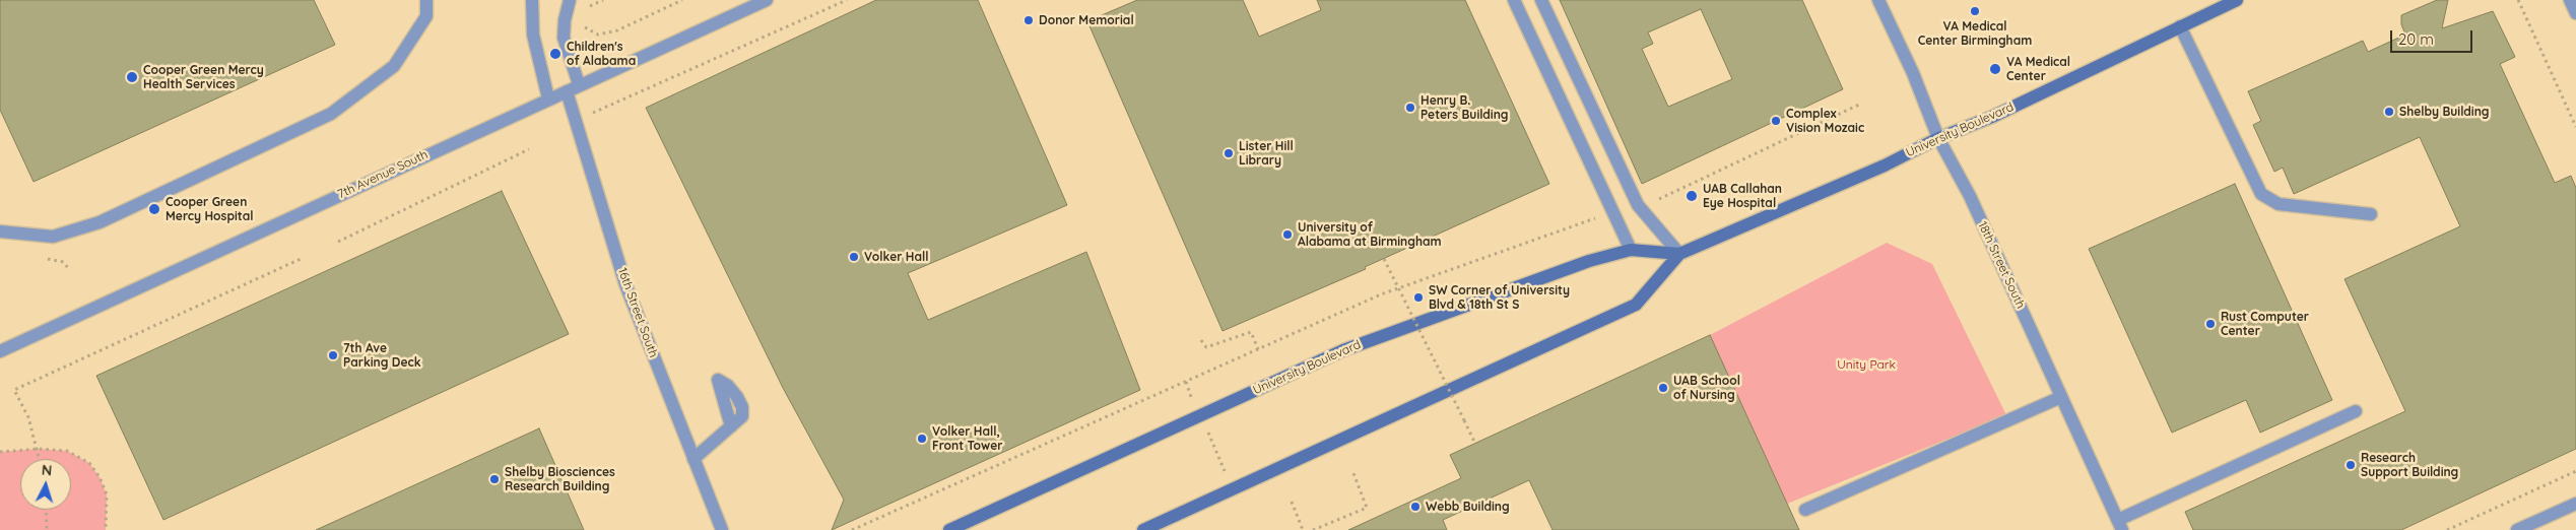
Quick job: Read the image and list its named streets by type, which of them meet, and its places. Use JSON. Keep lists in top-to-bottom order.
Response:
{
  "streets": {
    "main road": ["University Boulevard"],
    "street": ["7th Avenue South", "18th Street South", "16th Street South"]
  },
  "crossings": [
    ["University Boulevard", "18th Street South"],
    ["7th Avenue South", "16th Street South"]
  ],
  "parks": ["Unity Park"],
  "places": [
    "VA Medical Center Birmingham",
    "Donor Memorial",
    "Children's of Alabama",
    "VA Medical Center",
    "Cooper Green Mercy Health Services",
    "Henry B. Peters Building",
    "Shelby Building",
    "Complex Vision Mozaic",
    "Lister Hill Library",
    "UAB Callahan Eye Hospital",
    "Cooper Green Mercy Hospital",
    "University of Alabama at Birmingham",
    "Volker Hall",
    "SW Corner of University Blvd & 18th St S",
    "Rust Computer Center",
    "7th Ave Parking Deck",
    "UAB School of Nursing",
    "Volker Hall, Front Tower",
    "Research Support Building",
    "Shelby Biosciences Research Building",
    "Webb Building"
  ],
  "scale_bar": "20 m",
  "north": "top"
}
